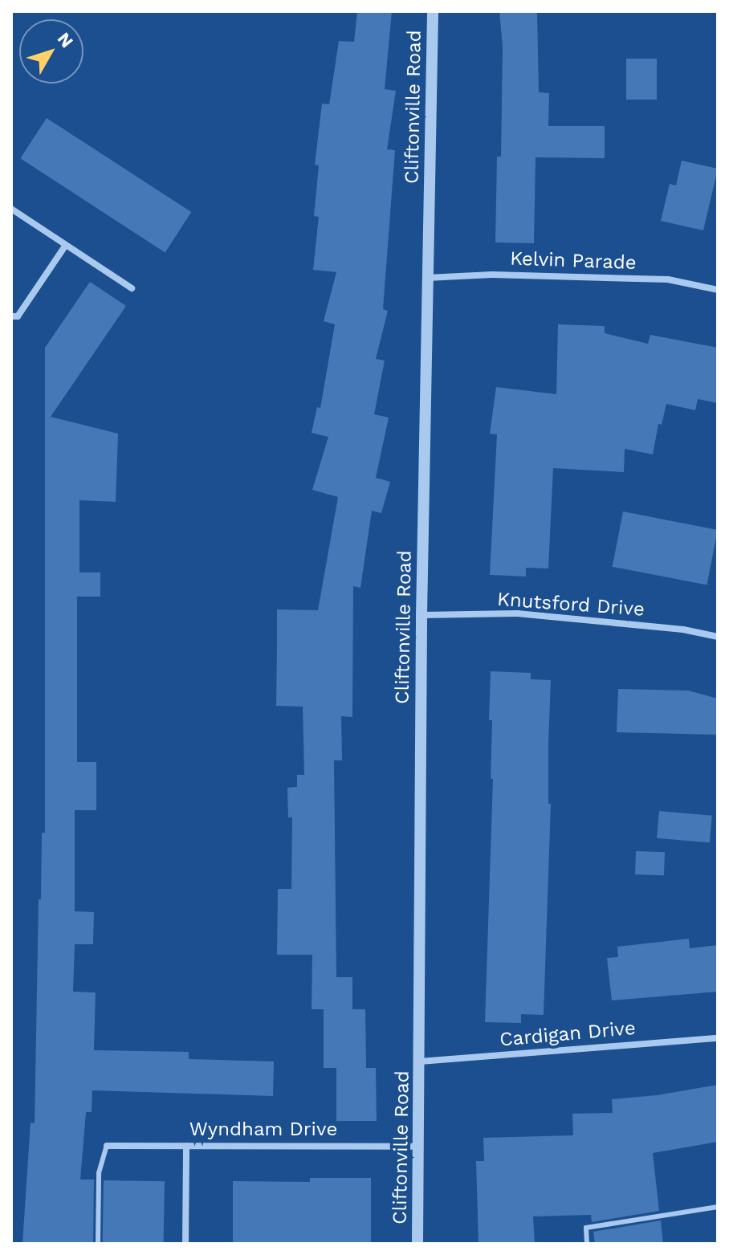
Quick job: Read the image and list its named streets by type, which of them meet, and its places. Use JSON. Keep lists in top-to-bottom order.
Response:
{
  "streets": {
    "street": [
      "Cliftonville Road",
      "Kelvin Parade",
      "Knutsford Drive",
      "Cardigan Drive",
      "Wyndham Drive"
    ]
  },
  "crossings": [
    ["Cliftonville Road", "Kelvin Parade"],
    ["Cliftonville Road", "Knutsford Drive"],
    ["Cliftonville Road", "Cardigan Drive"],
    ["Cliftonville Road", "Wyndham Drive"]
  ],
  "north": "top right"
}
